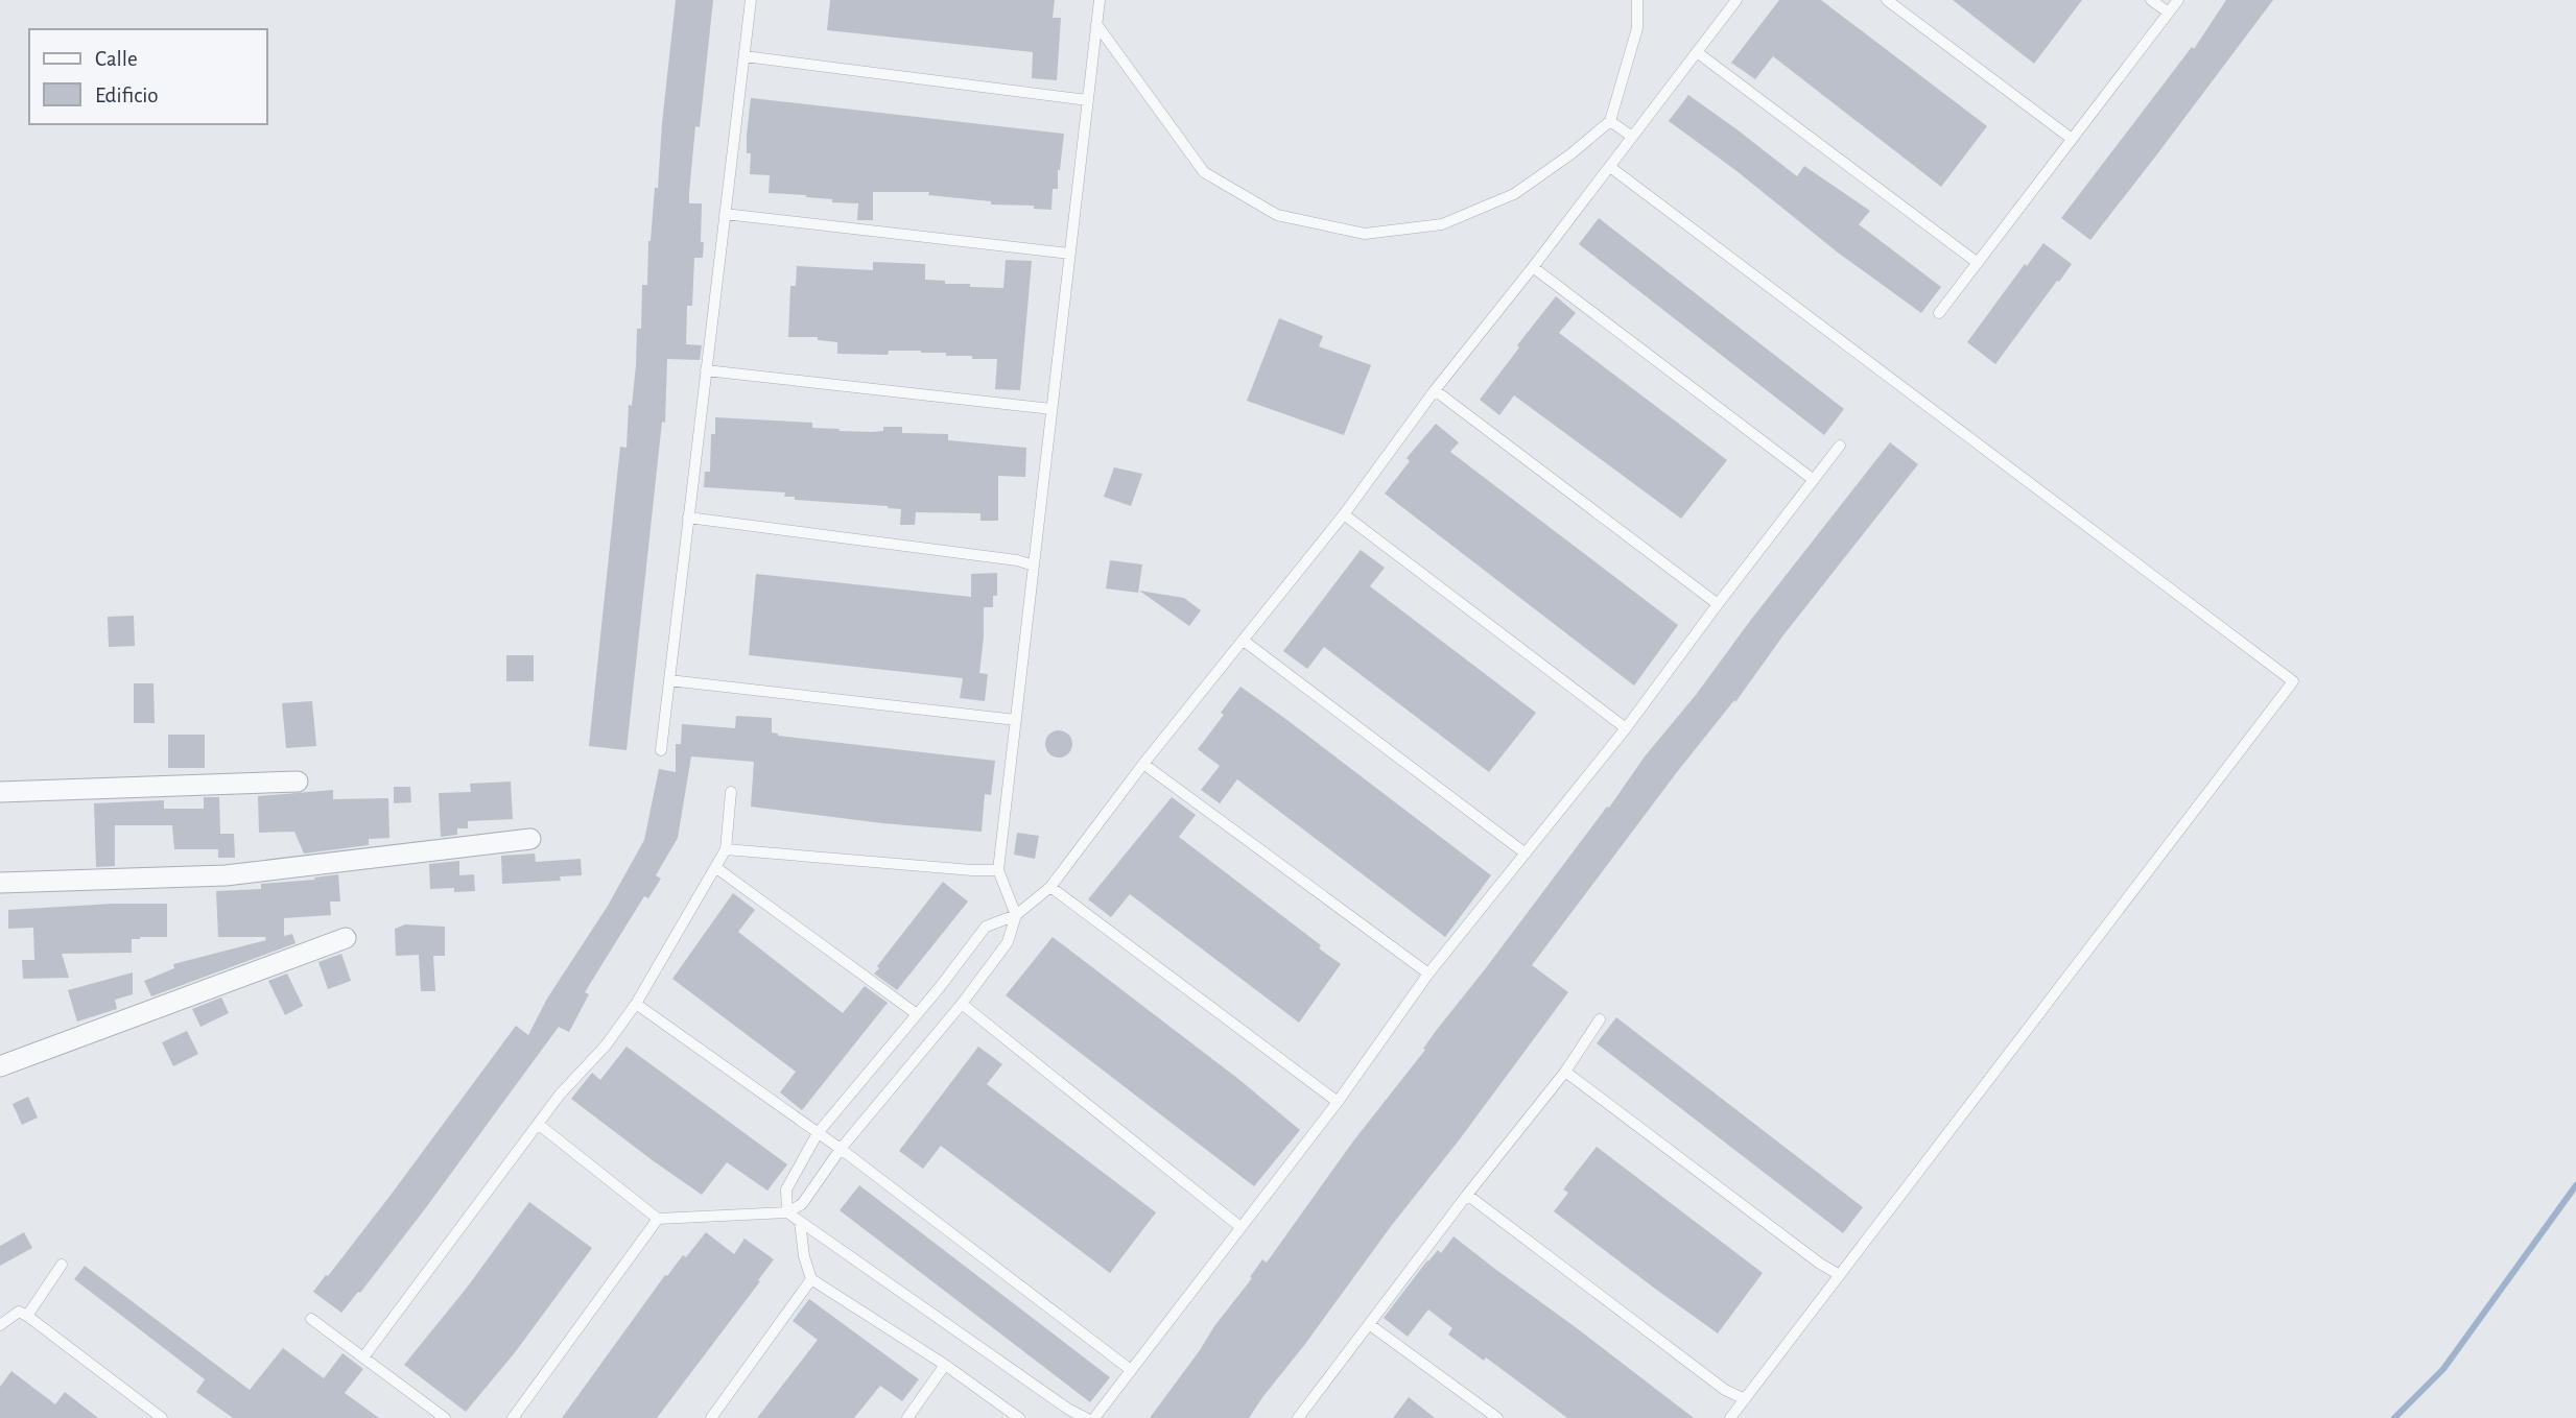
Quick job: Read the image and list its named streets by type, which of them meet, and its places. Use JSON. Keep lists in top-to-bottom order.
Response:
{
  "legend": ["Calle", "Edificio"]
}
